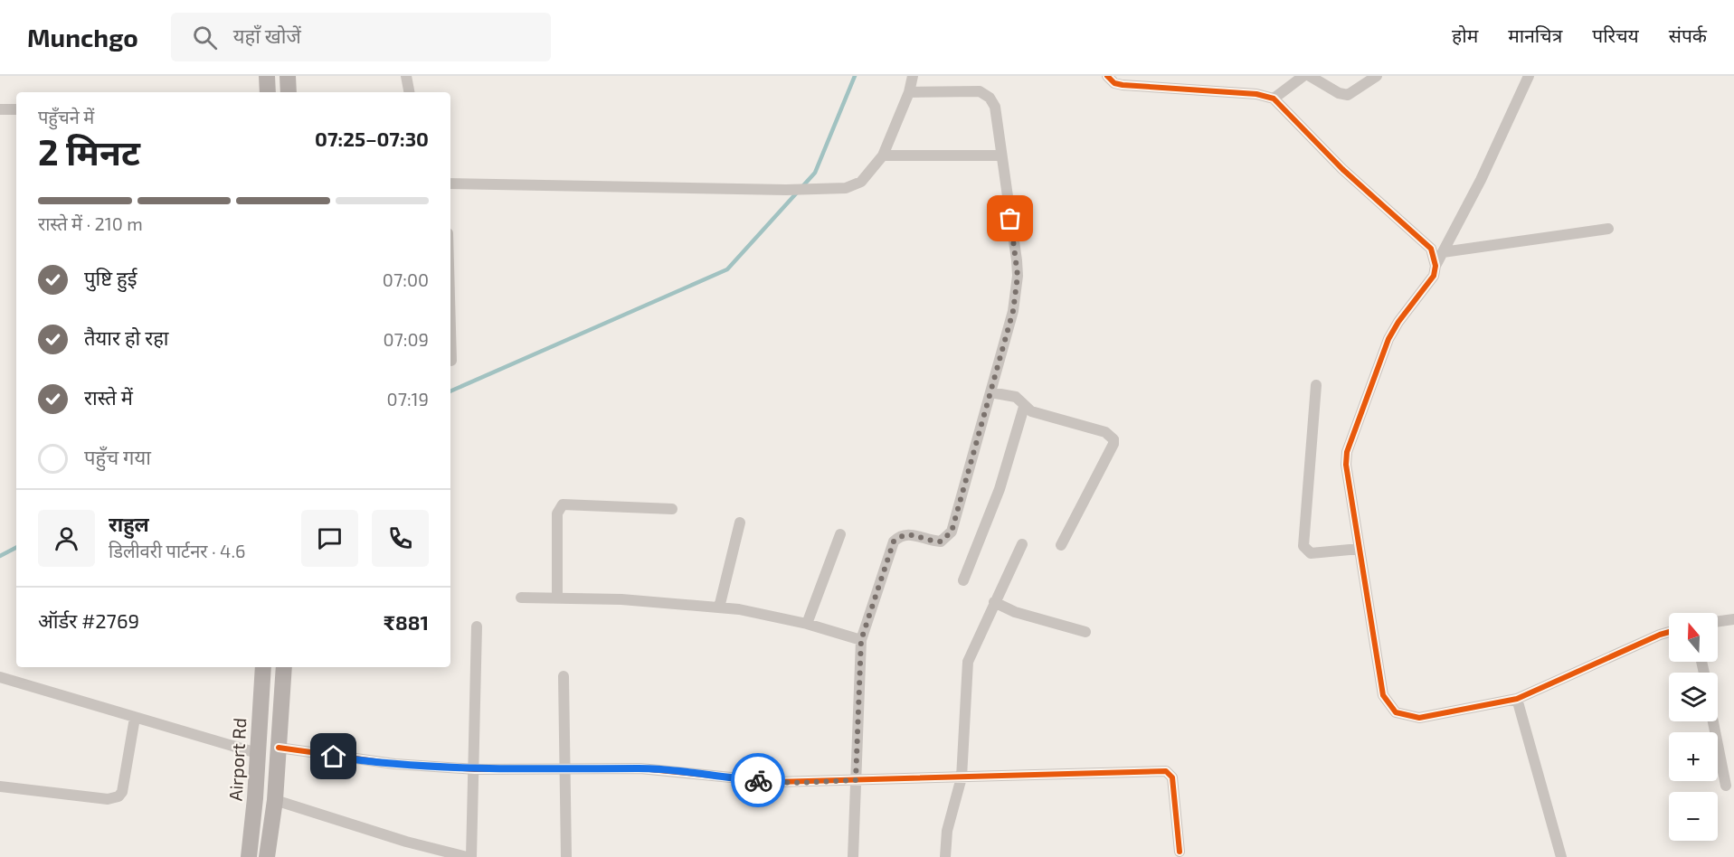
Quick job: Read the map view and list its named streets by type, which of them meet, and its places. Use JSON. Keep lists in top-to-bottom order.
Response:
{
  "streets": {
    "main road": ["Airport Rd"]
  },
  "north": "top",
  "page": {
    "header": "Munchgo",
    "search": "यहाँ खोजें",
    "nav": [
      "होम",
      "मानचित्र",
      "परिचय",
      "संपर्क"
    ],
    "heading": ["2 मिनट", "पहुँचने में", "07:25–07:30"],
    "panel": [
      "राहुल",
      "डिलीवरी पार्टनर · 4.6",
      "ऑर्डर #2769",
      "₹881"
    ],
    "bar": "रास्ते में · 210 m",
    "list": [
      ["पुष्टि हुई", "07:00"],
      ["तैयार हो रहा", "07:09"],
      ["रास्ते में", "07:19"],
      "पहुँच गया"
    ],
    "map_buttons": ["+", "−"]
  }
}
